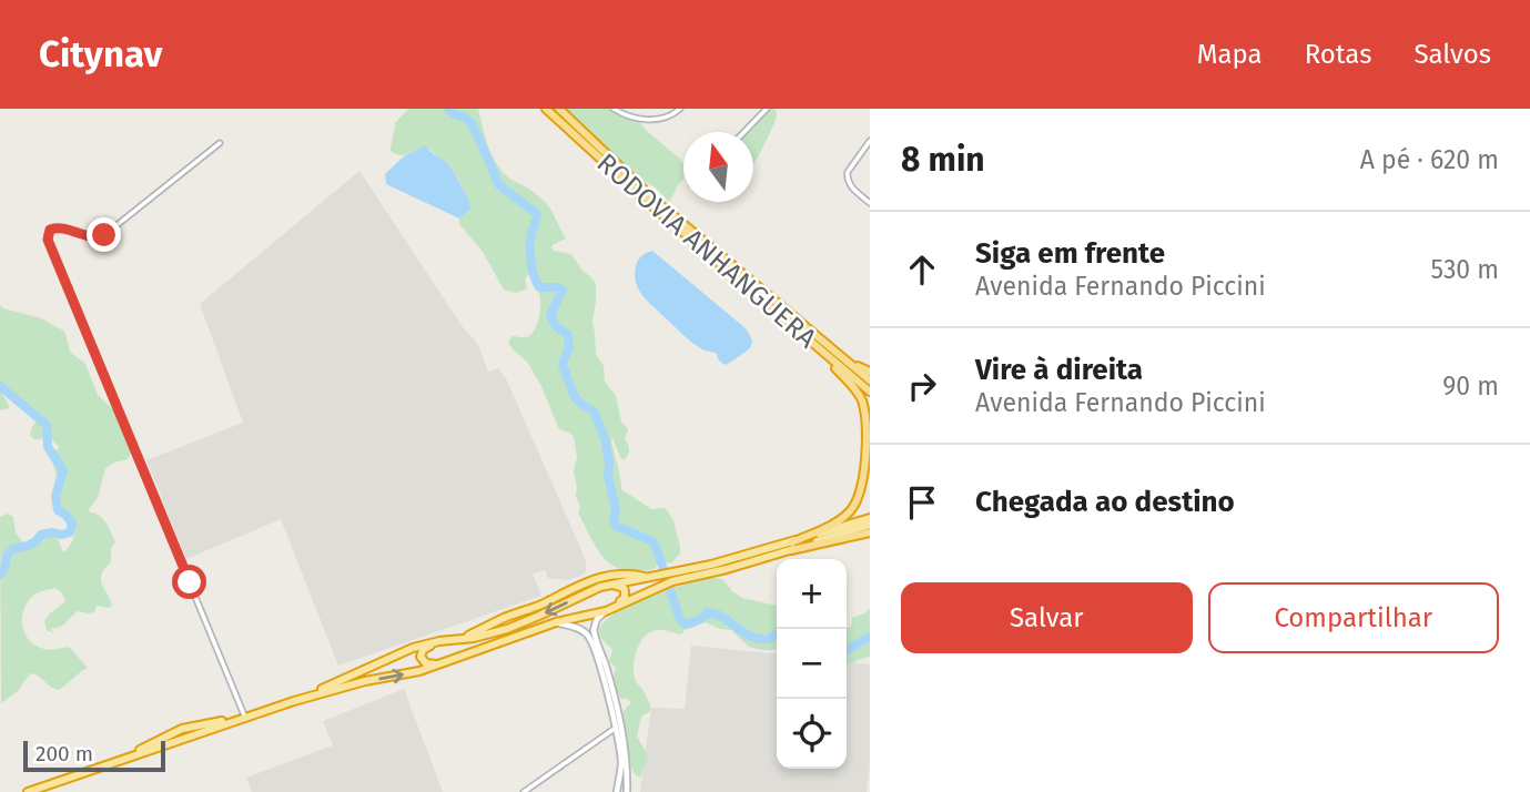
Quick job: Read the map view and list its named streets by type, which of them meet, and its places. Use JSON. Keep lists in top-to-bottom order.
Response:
{
  "streets": {
    "highway": ["RODOVIA ANHANGUERA"]
  },
  "scale_bar": "200 m",
  "north": "top",
  "page": {
    "header": "Citynav",
    "nav": ["Mapa", "Rotas", "Salvos"],
    "heading": ["8 min", "A pé · 620 m"],
    "list": [
      ["Siga em frente", "Avenida Fernando Piccini", "530 m"],
      ["Vire à direita", "Avenida Fernando Piccini", "90 m"],
      "Chegada ao destino"
    ],
    "map_buttons": ["+", "−"],
    "buttons": ["Salvar", "Compartilhar"],
    "scale": "200 m"
  }
}
